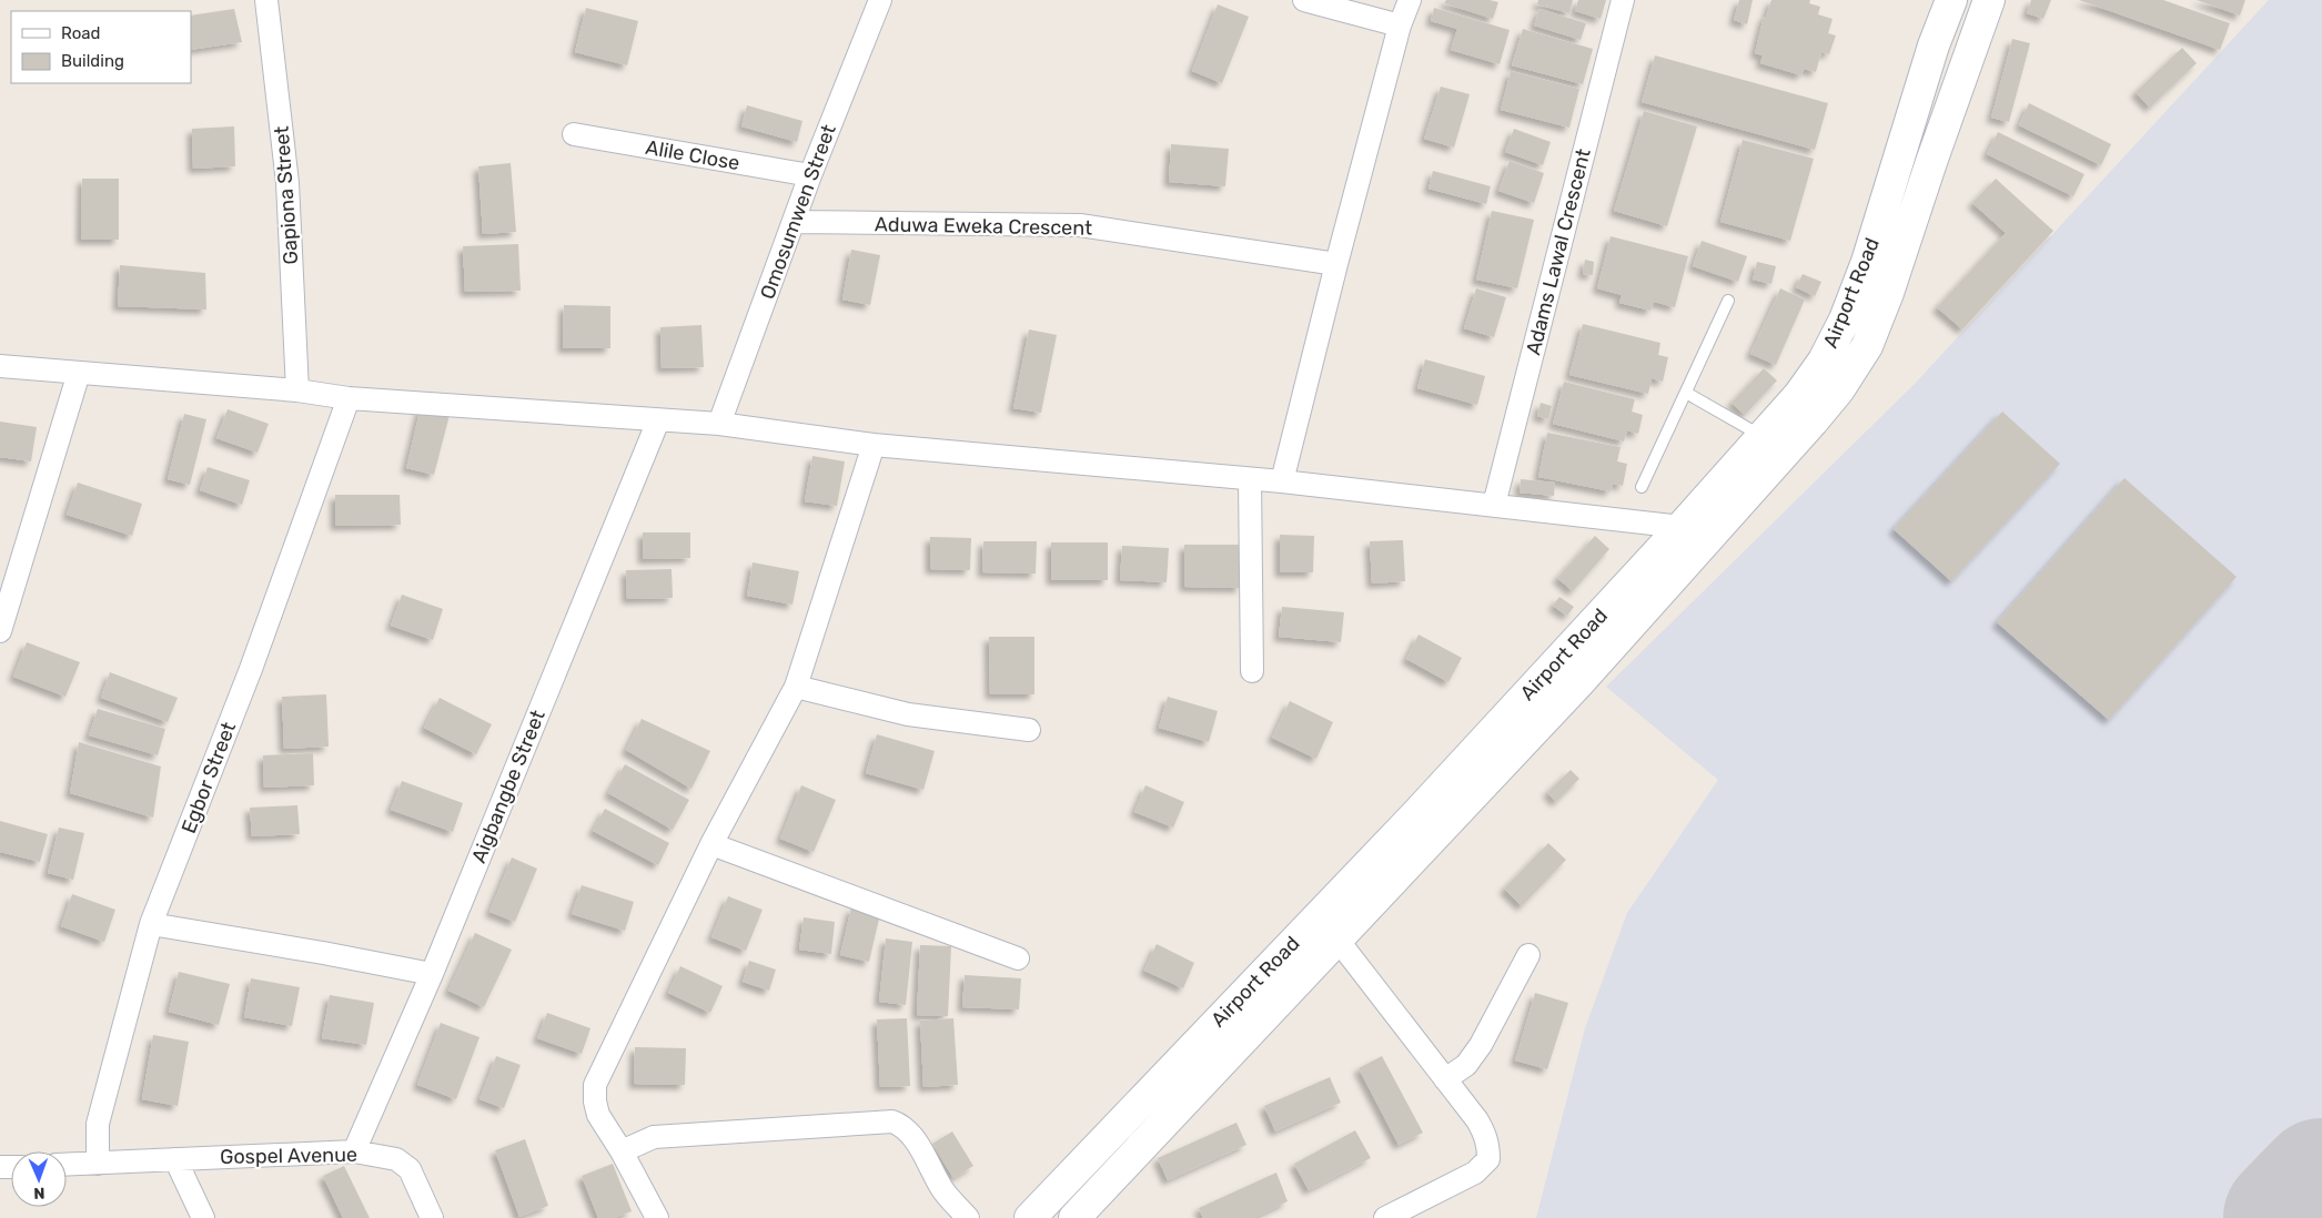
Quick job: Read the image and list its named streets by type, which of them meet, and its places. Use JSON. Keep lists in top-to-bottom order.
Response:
{
  "streets": {
    "main road": ["Airport Road"],
    "street": [
      "Alile Close",
      "Gapiona Street",
      "Omosumwen Street",
      "Aduwa Eweka Crescent",
      "Adams Lawal Crescent",
      "Egbor Street",
      "Aigbangbe Street",
      "Gospel Avenue"
    ]
  },
  "crossings": [
    ["Alile Close", "Omosumwen Street"],
    ["Omosumwen Street", "Aduwa Eweka Crescent"],
    ["Egbor Street", "Gospel Avenue"],
    ["Aigbangbe Street", "Gospel Avenue"]
  ],
  "legend": ["Road", "Building"],
  "north": "bottom"
}
